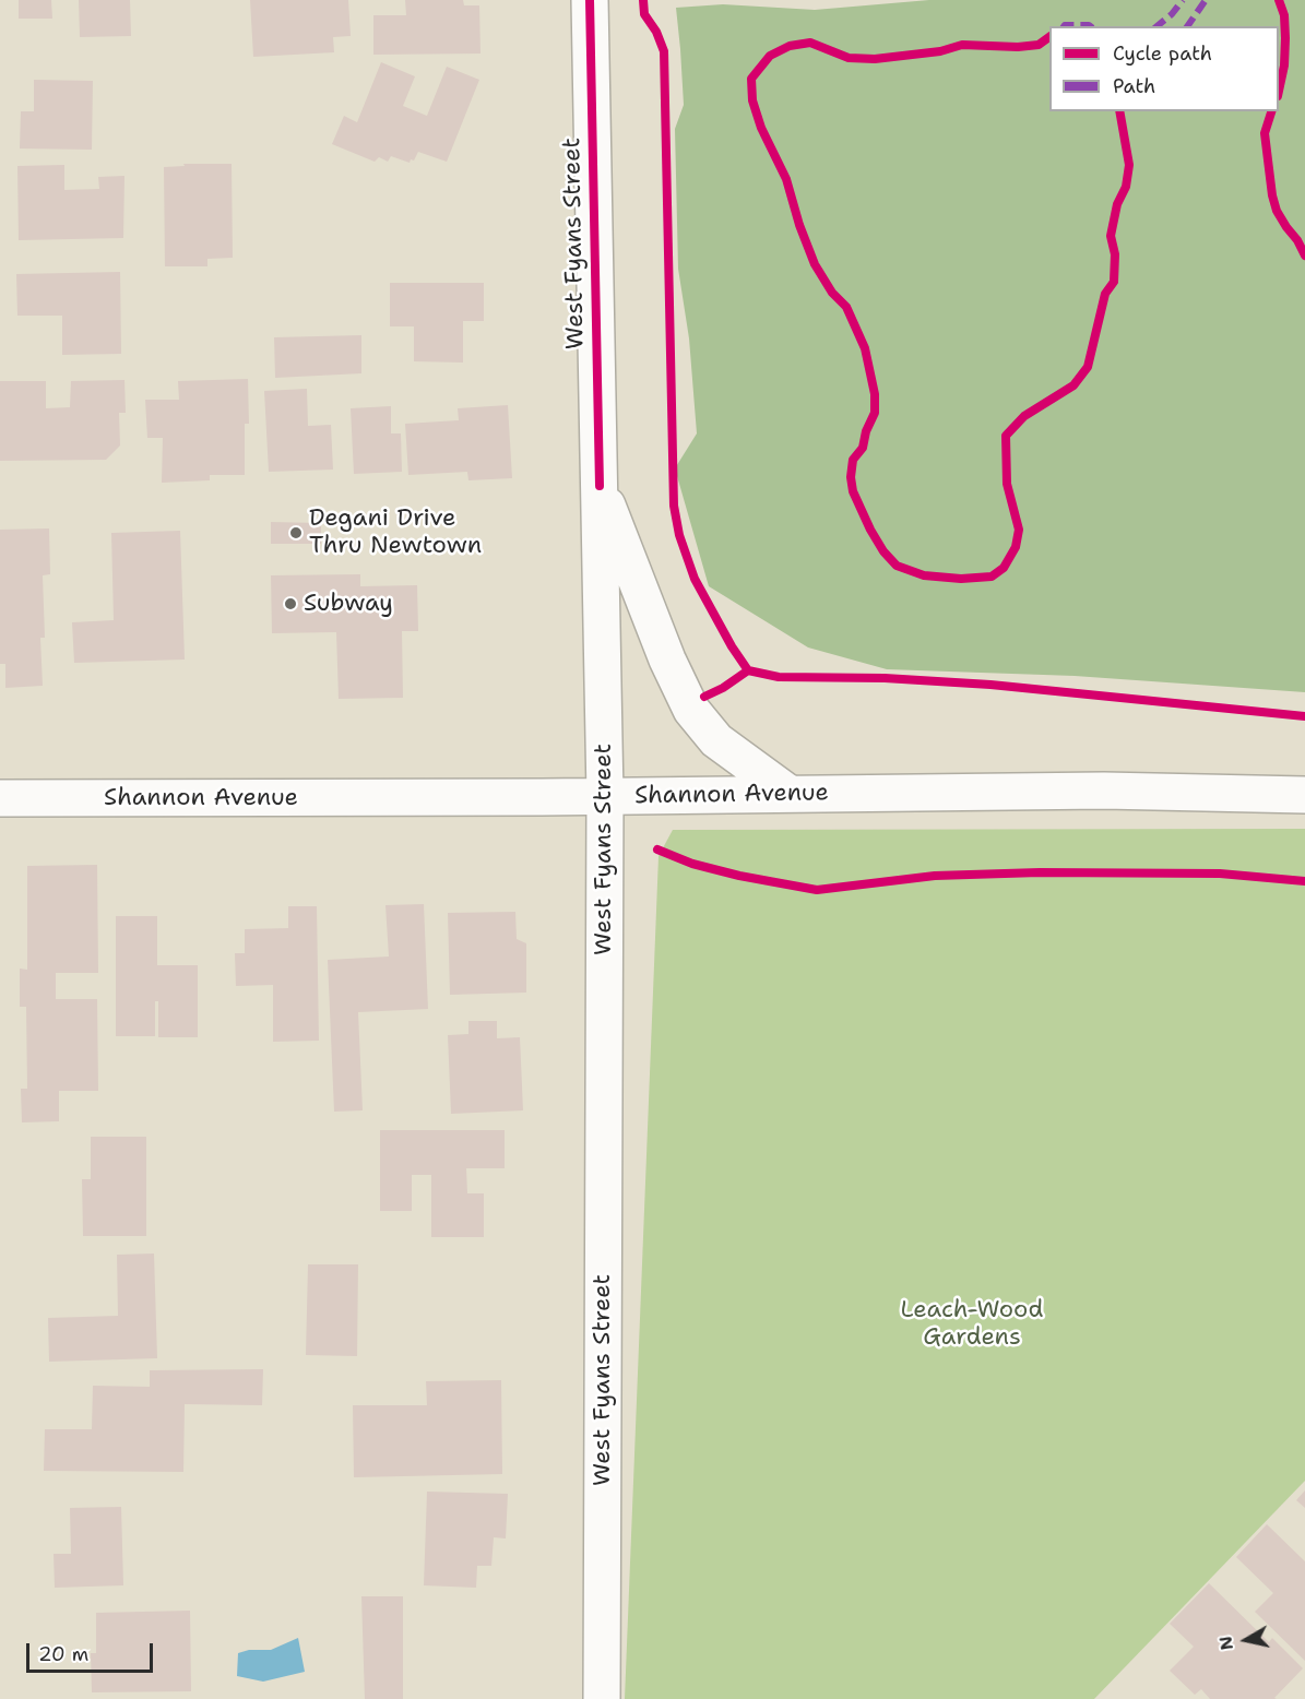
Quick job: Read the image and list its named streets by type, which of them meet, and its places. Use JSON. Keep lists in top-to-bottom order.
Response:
{
  "streets": {
    "main road": ["West Fyans Street", "Shannon Avenue"]
  },
  "crossings": [
    ["West Fyans Street", "Shannon Avenue"]
  ],
  "parks": ["Leach-Wood Gardens"],
  "places": ["Degani Drive Thru Newtown", "Subway"],
  "legend": ["Cycle path", "Path"],
  "scale_bar": "20 m",
  "north": "left"
}
